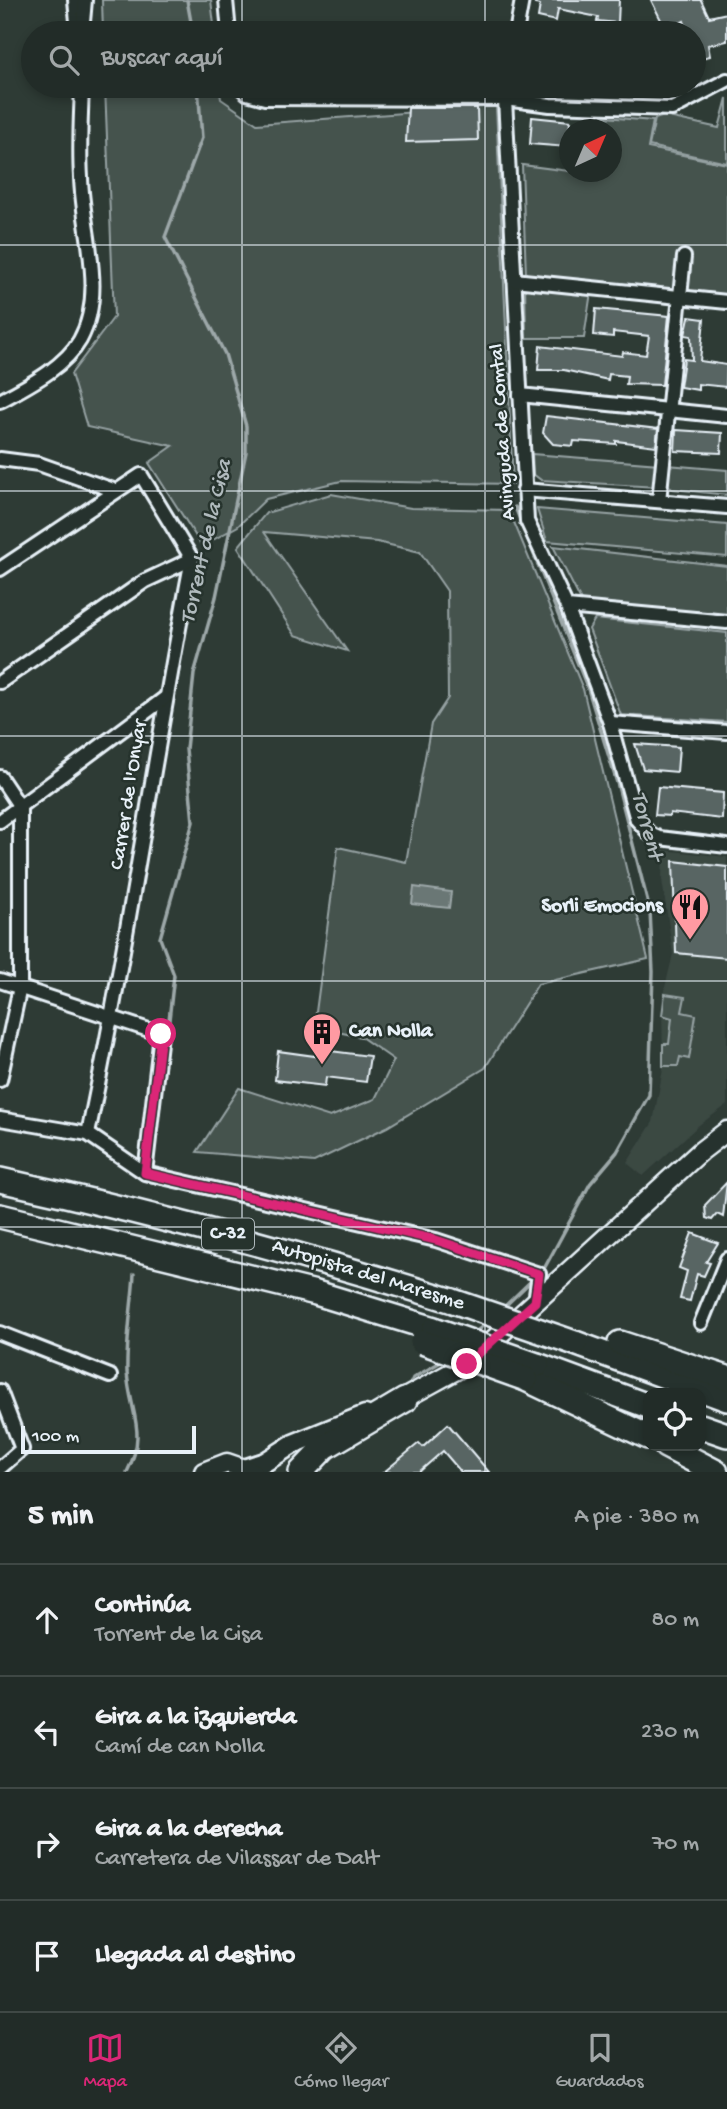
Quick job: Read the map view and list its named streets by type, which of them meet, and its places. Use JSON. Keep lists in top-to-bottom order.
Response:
{
  "streets": {
    "highway": ["C-32", "Autopista del Maresme"],
    "street": ["Avinguda de Comtal", "Carrer de l'Onyar"]
  },
  "water": ["Torrent de la Cisa", "Torrent"],
  "places": {
    "restaurant": ["Sorli Emocions"],
    "building": ["Can Nolla"]
  },
  "scale_bar": "100 m",
  "north": "top right",
  "page": {
    "search": "Buscar aquí",
    "scale": "100 m",
    "heading": ["5 min", "A pie · 380 m"],
    "list": [
      ["Continúa", "Torrent de la Cisa", "80 m"],
      ["Gira a la izquierda", "Camí de can Nolla", "230 m"],
      ["Gira a la derecha", "Carretera de Vilassar de Dalt", "70 m"],
      "Llegada al destino"
    ],
    "nav": ["Mapa", "Cómo llegar", "Guardados"]
  }
}
